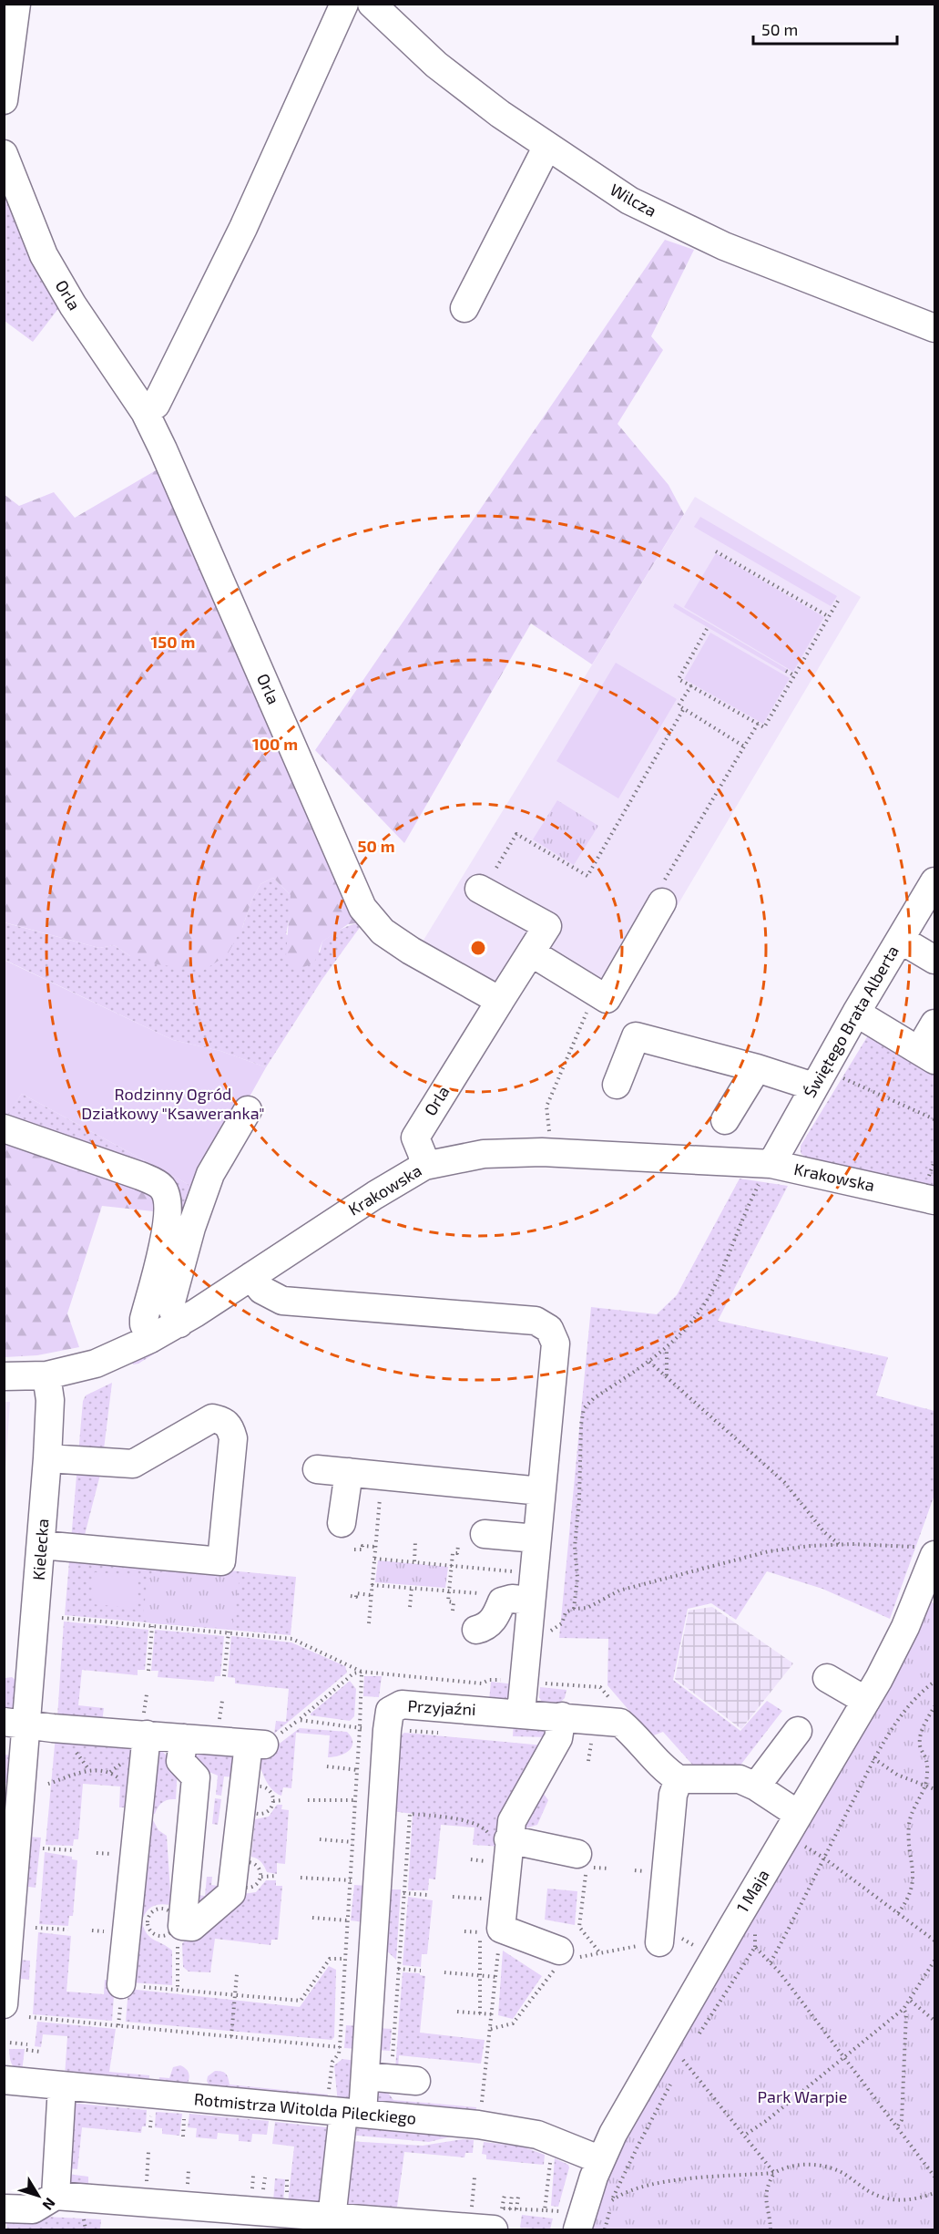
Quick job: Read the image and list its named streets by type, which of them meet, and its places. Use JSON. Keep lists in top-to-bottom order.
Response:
{
  "streets": {
    "street": [
      "Wilcza",
      "Orla",
      "Świętego Brata Alberta",
      "Krakowska",
      "Kielecka",
      "Przyjaźni",
      "1 Maja",
      "Rotmistrza Witolda Pileckiego"
    ]
  },
  "crossings": [
    ["Orla", "Krakowska"],
    ["Świętego Brata Alberta", "Krakowska"],
    ["Krakowska", "Kielecka"],
    ["Przyjaźni", "Rotmistrza Witolda Pileckiego"],
    ["1 Maja", "Rotmistrza Witolda Pileckiego"]
  ],
  "parks": ["Rodzinny Ogród Działkowy \"Ksaweranka\"", "Park Warpie"],
  "scale_bar": "50 m",
  "north": "bottom right",
  "rings": ["150 m", "100 m", "50 m"]
}
